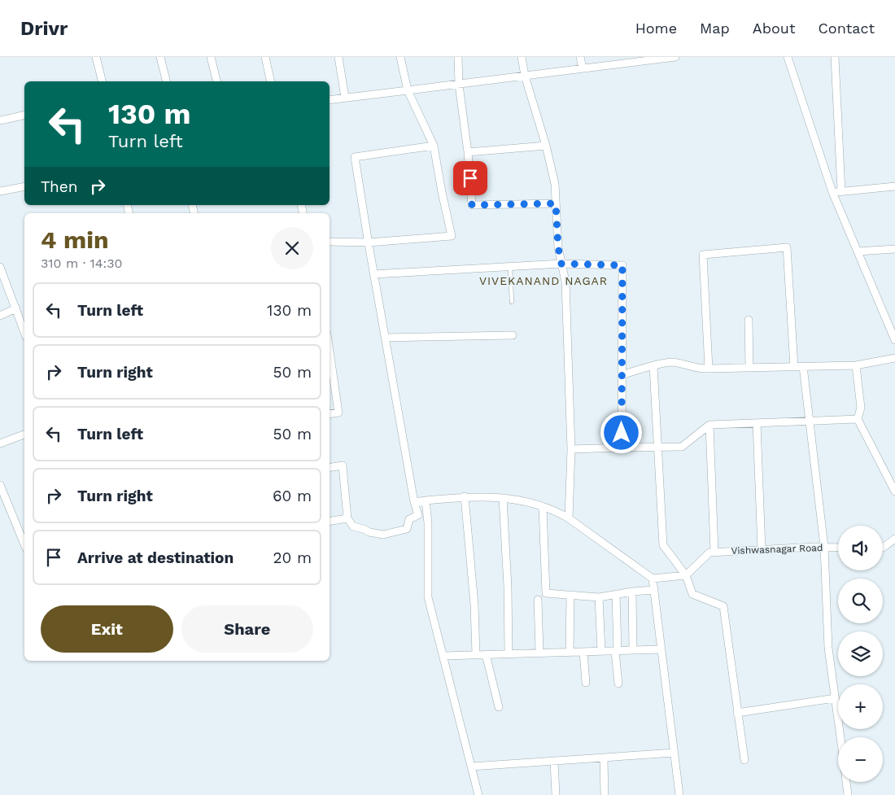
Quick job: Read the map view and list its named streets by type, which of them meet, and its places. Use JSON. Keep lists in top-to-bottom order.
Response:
{
  "streets": {
    "street": ["Vishwasnagar Road"]
  },
  "districts": ["VIVEKANAND NAGAR"],
  "page": {
    "header": "Drivr",
    "nav": [
      "Home",
      "Map",
      "About",
      "Contact"
    ],
    "turn": ["130 m", "Turn left"],
    "then": "Then",
    "heading": ["4 min", "310 m · 14:30"],
    "list": [
      {
        "name": "Turn left",
        "value": "130 m"
      },
      {
        "name": "Turn right",
        "value": "50 m"
      },
      {
        "name": "Turn left",
        "value": "50 m"
      },
      {
        "name": "Turn right",
        "value": "60 m"
      },
      {
        "name": "Arrive at destination",
        "value": "20 m"
      }
    ],
    "map_buttons": ["+", "−"],
    "buttons": ["Exit", "Share"]
  }
}
